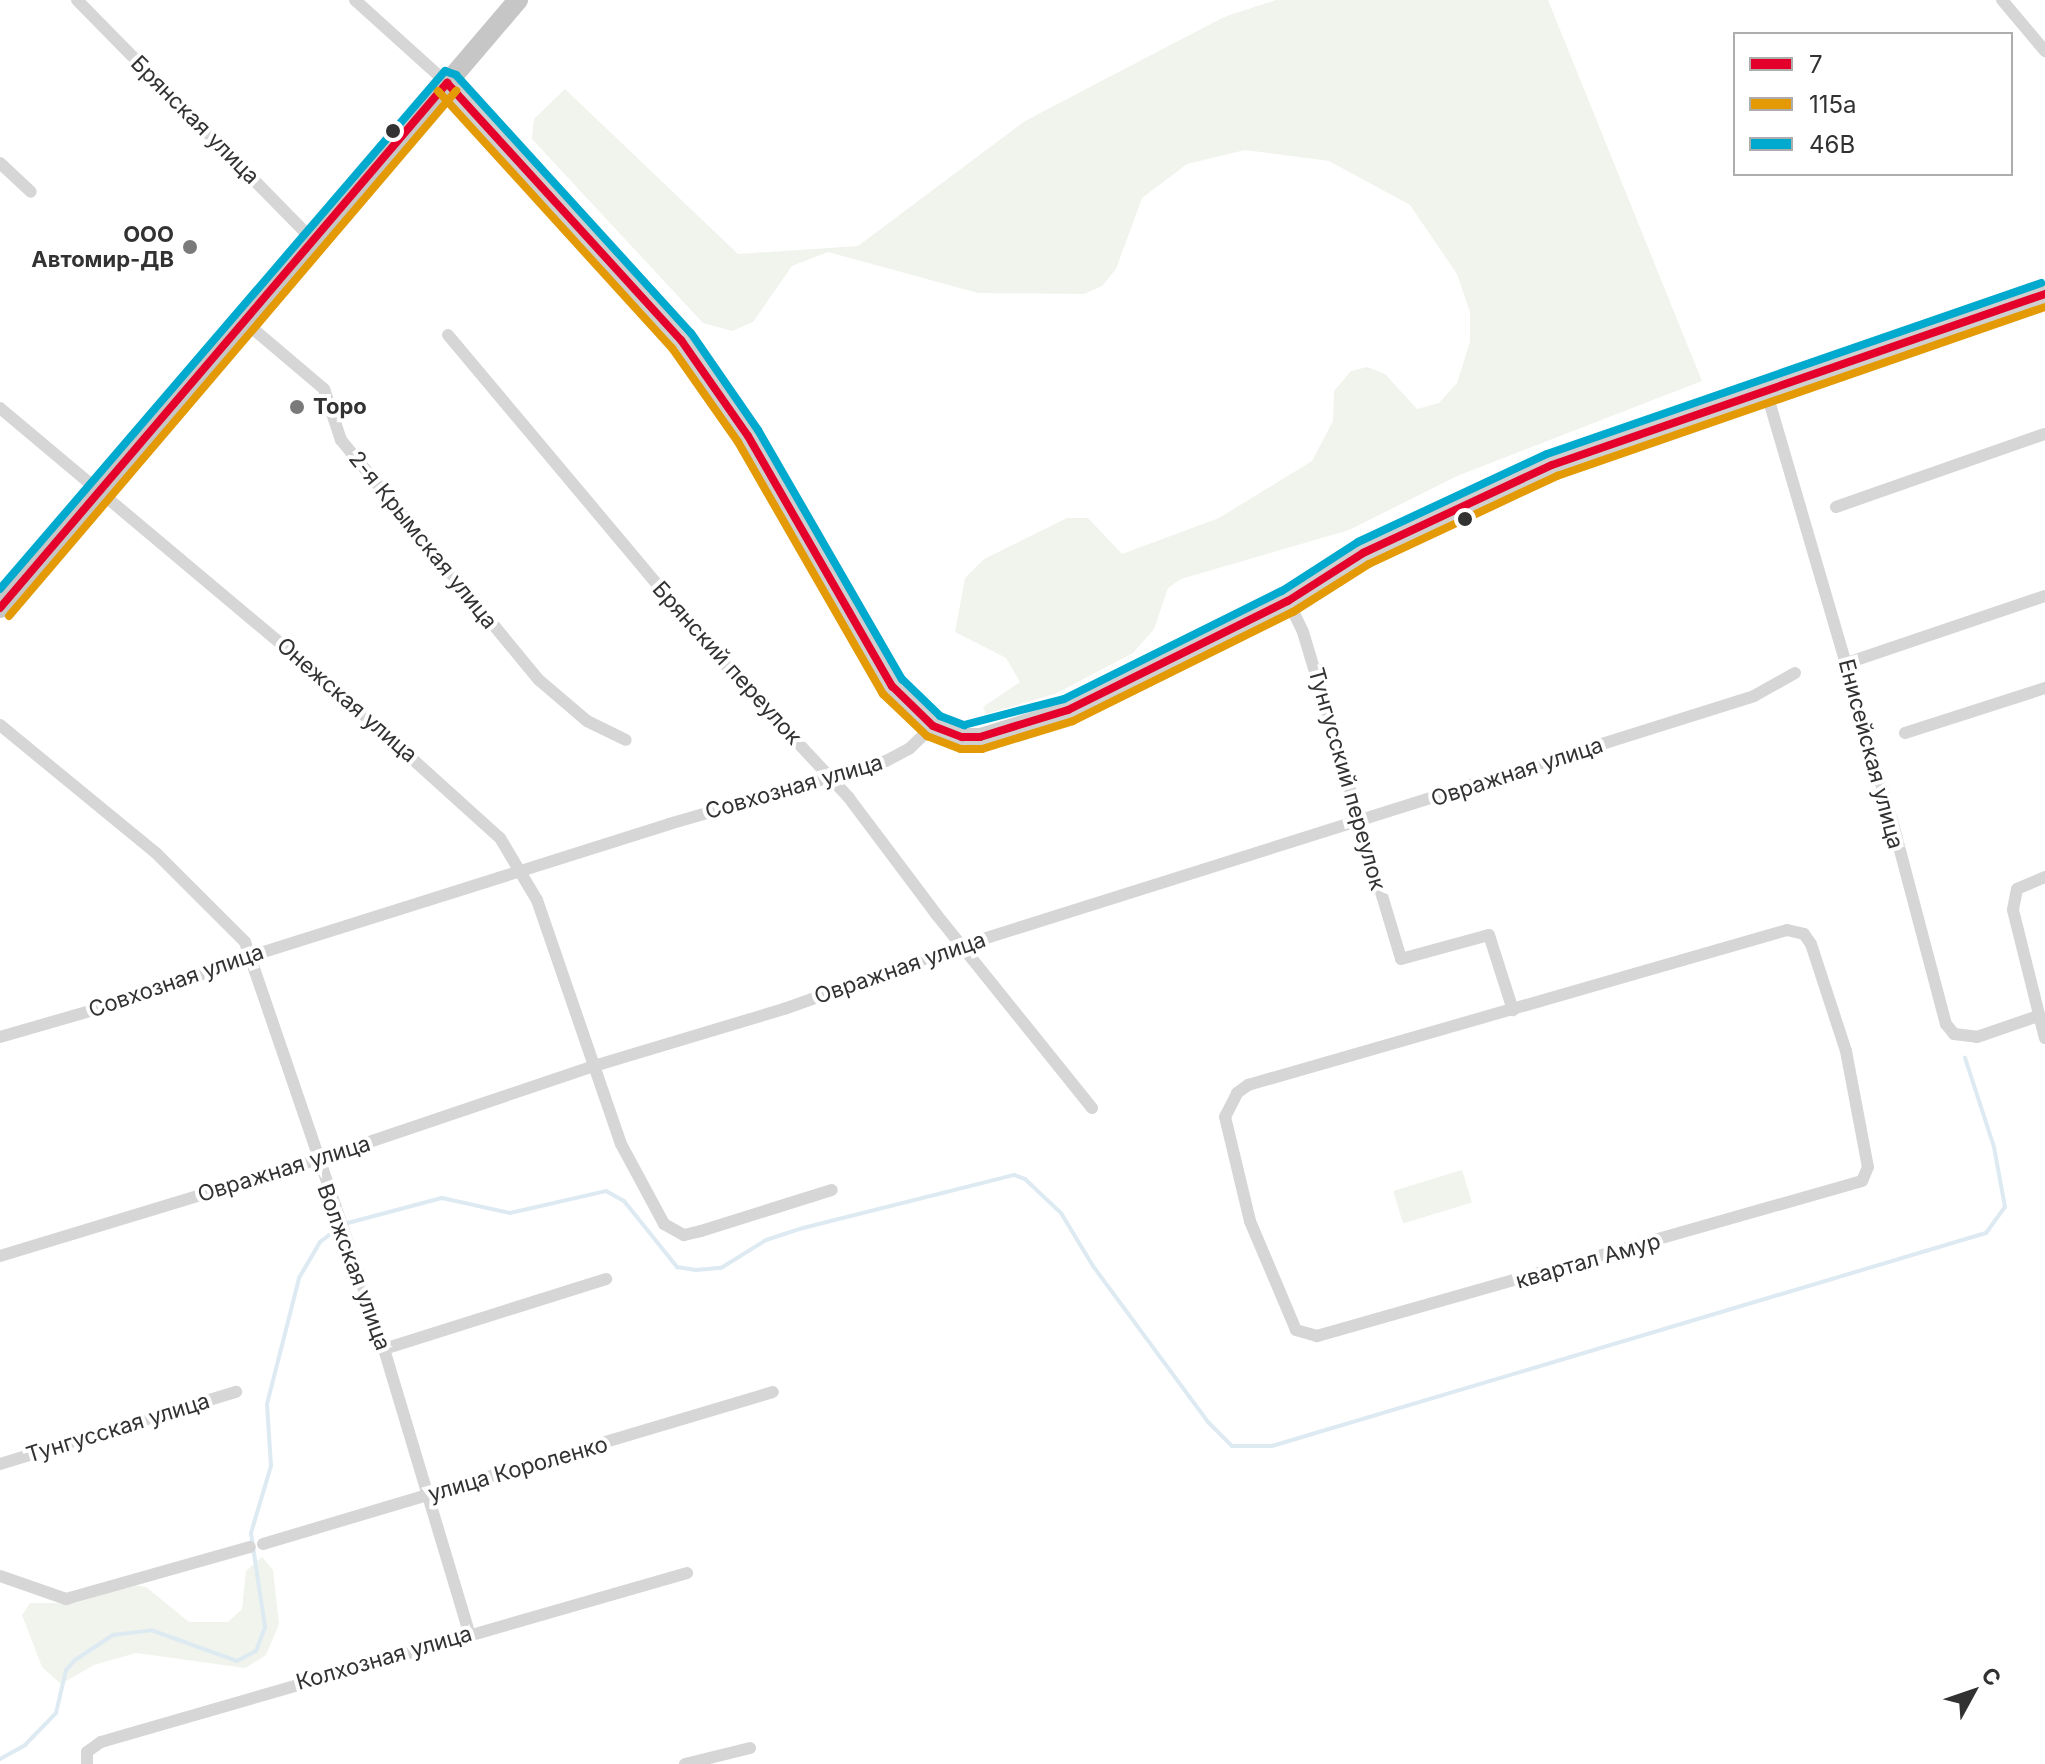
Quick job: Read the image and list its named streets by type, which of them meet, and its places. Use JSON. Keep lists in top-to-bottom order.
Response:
{
  "streets": {
    "street": [
      "Брянская улица",
      "2-я Крымская улица",
      "Брянский переулок",
      "Онежская улица",
      "Енисейская улица",
      "Овражная улица",
      "Тунгусский переулок",
      "Совхозная улица",
      "квартал Амур",
      "Волжская улица",
      "Тунгусская улица",
      "улица Короленко",
      "Колхозная улица"
    ]
  },
  "crossings": [
    ["Брянский переулок", "Овражная улица"],
    ["Брянский переулок", "Совхозная улица"],
    ["Онежская улица", "Овражная улица"],
    ["Онежская улица", "Совхозная улица"],
    ["Овражная улица", "Тунгусский переулок"],
    ["Овражная улица", "Волжская улица"],
    ["Тунгусский переулок", "квартал Амур"],
    ["Совхозная улица", "Волжская улица"],
    ["Волжская улица", "улица Короленко"],
    ["Волжская улица", "Колхозная улица"]
  ],
  "places": ["ООО Автомир-ДВ", "Торо"],
  "lines": ["transit line 46В", "transit line 7", "transit line 115а"],
  "legend": ["7", "115а", "46В"],
  "north": "top right"
}
